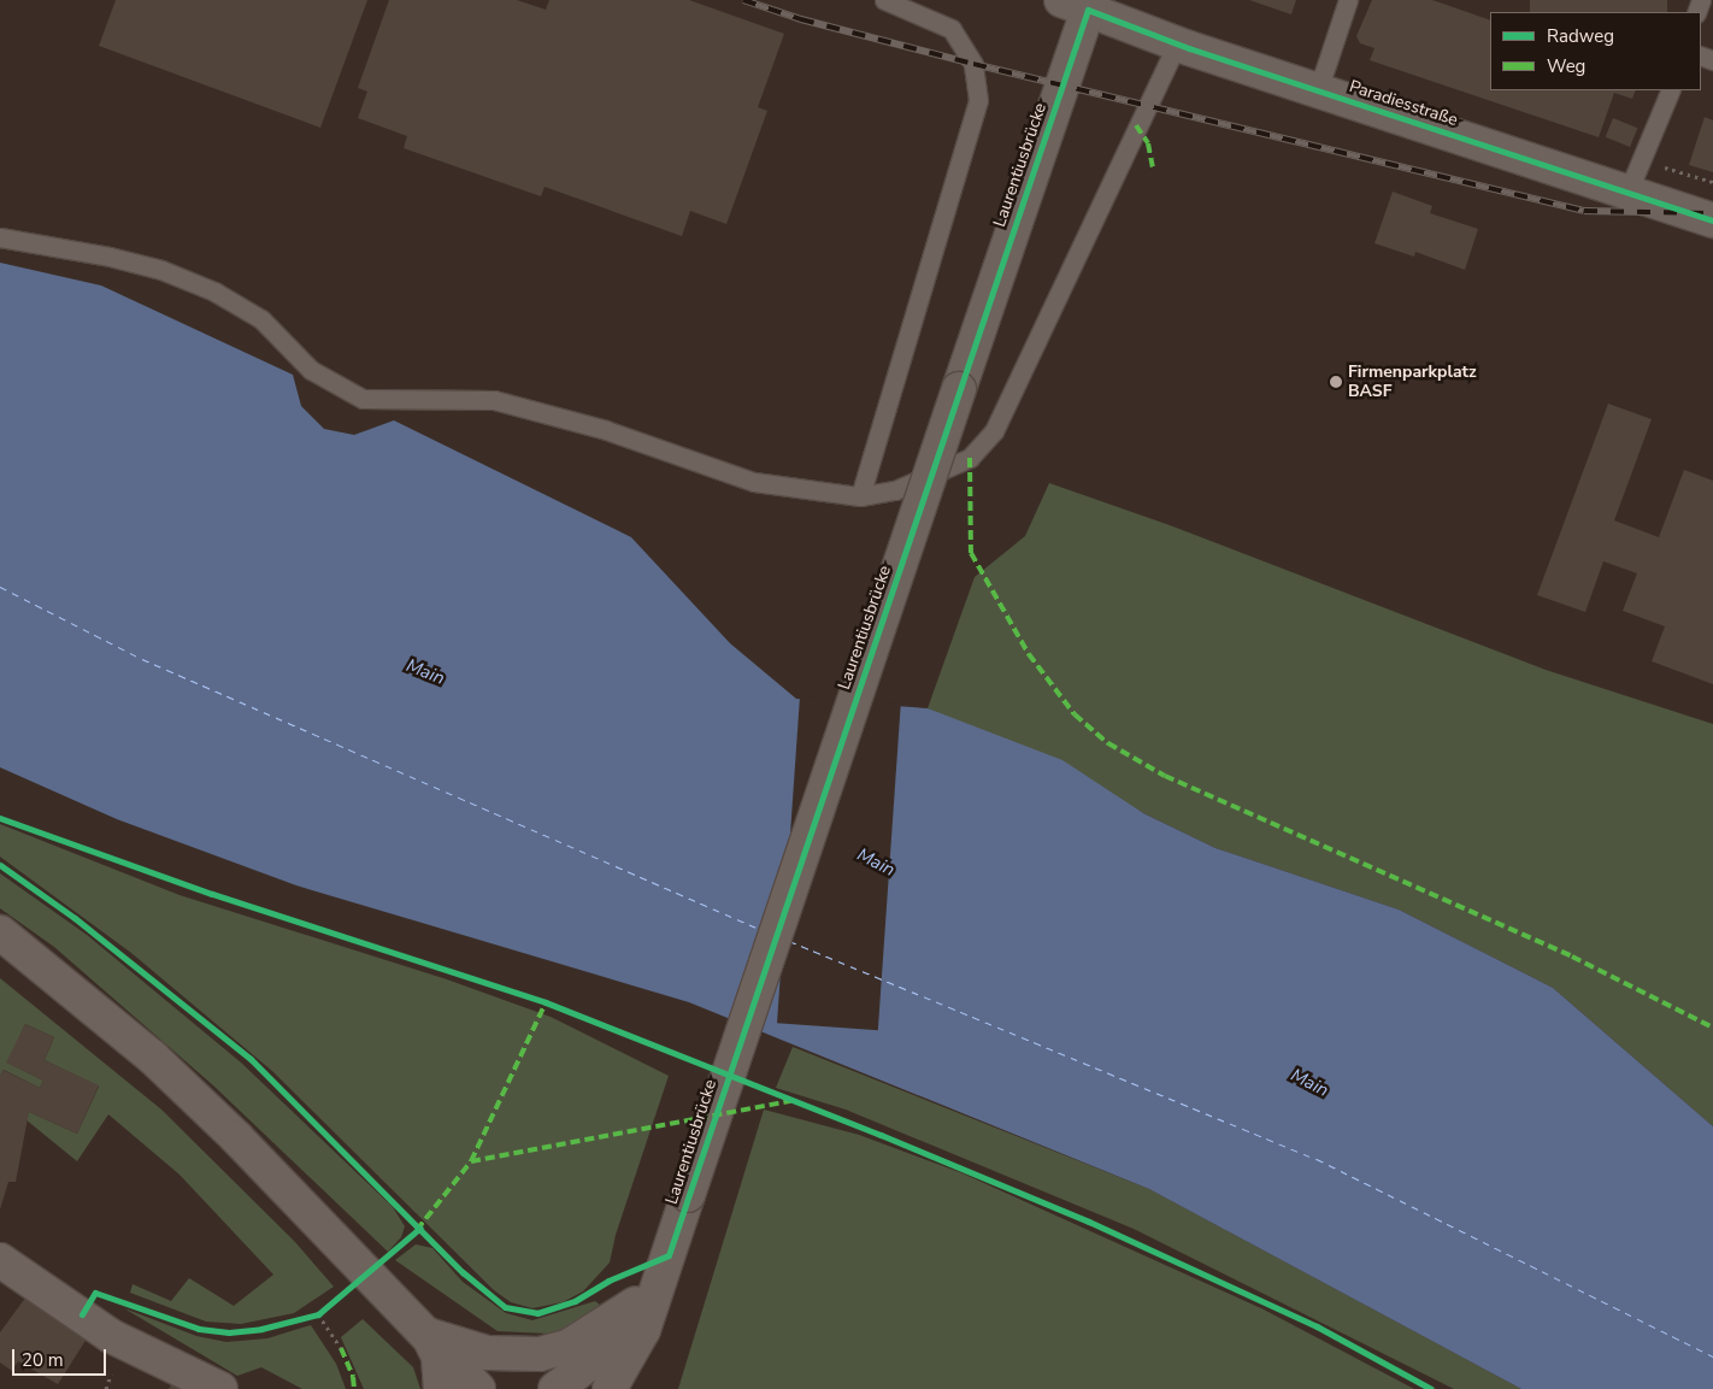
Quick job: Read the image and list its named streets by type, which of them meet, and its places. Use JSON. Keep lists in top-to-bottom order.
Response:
{
  "streets": {
    "main road": ["Paradiesstraße", "Laurentiusbrücke"]
  },
  "crossings": [
    ["Paradiesstraße", "Laurentiusbrücke"]
  ],
  "water": ["Main"],
  "places": ["Firmenparkplatz BASF"],
  "legend": ["Radweg", "Weg"],
  "scale_bar": "20 m"
}
